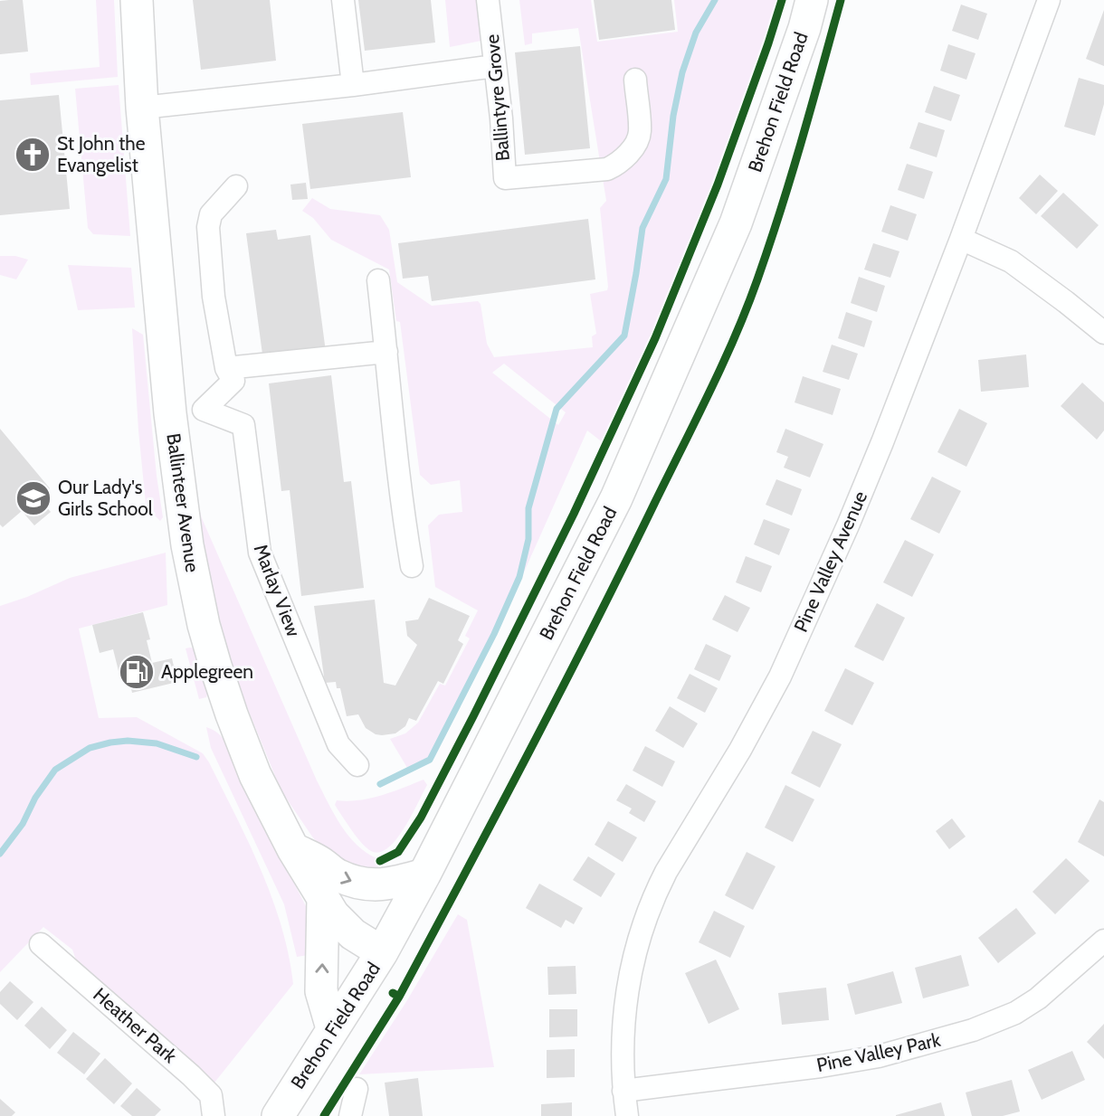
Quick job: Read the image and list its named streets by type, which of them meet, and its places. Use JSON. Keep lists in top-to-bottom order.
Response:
{
  "streets": {
    "main road": ["Brehon Field Road", "Ballinteer Avenue"],
    "street": [
      "Ballintyre Grove",
      "Pine Valley Avenue",
      "Marlay View",
      "Heather Park",
      "Pine Valley Park"
    ]
  },
  "crossings": [
    ["Brehon Field Road", "Ballinteer Avenue"],
    ["Pine Valley Avenue", "Pine Valley Park"]
  ],
  "places": {
    "church": ["St John the Evangelist"],
    "school or university": ["Our Lady's Girls School"],
    "fuel station": ["Applegreen"]
  }
}
